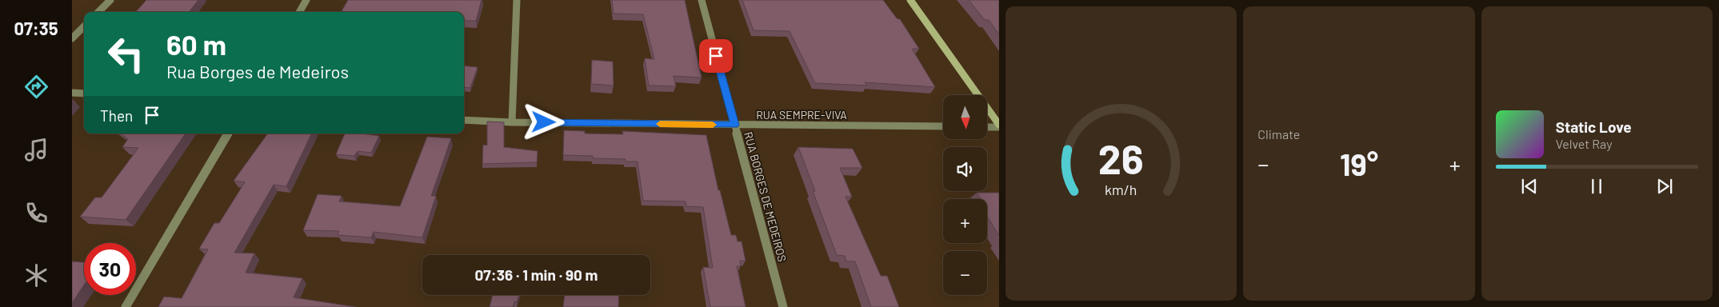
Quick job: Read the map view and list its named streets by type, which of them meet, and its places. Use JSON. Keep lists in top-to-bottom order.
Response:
{
  "streets": {
    "street": ["RUA SEMPRE-VIVA", "RUA BORGES DE MEDEIROS"]
  },
  "crossings": [
    ["RUA SEMPRE-VIVA", "RUA BORGES DE MEDEIROS"]
  ],
  "north": "bottom",
  "page": {
    "tabs": "07:35",
    "tile": "Climate",
    "turn": ["60 m", "Rua Borges de Medeiros"],
    "map_buttons": ["+", "−"],
    "then": "Then",
    "song": ["Static Love", "Velvet Ray"],
    "heat": ["−", "19°", "+"],
    "limit": "30",
    "trip": "07:36 · 1 min · 90 m",
    "gauge": ["26", "km/h"]
  }
}
